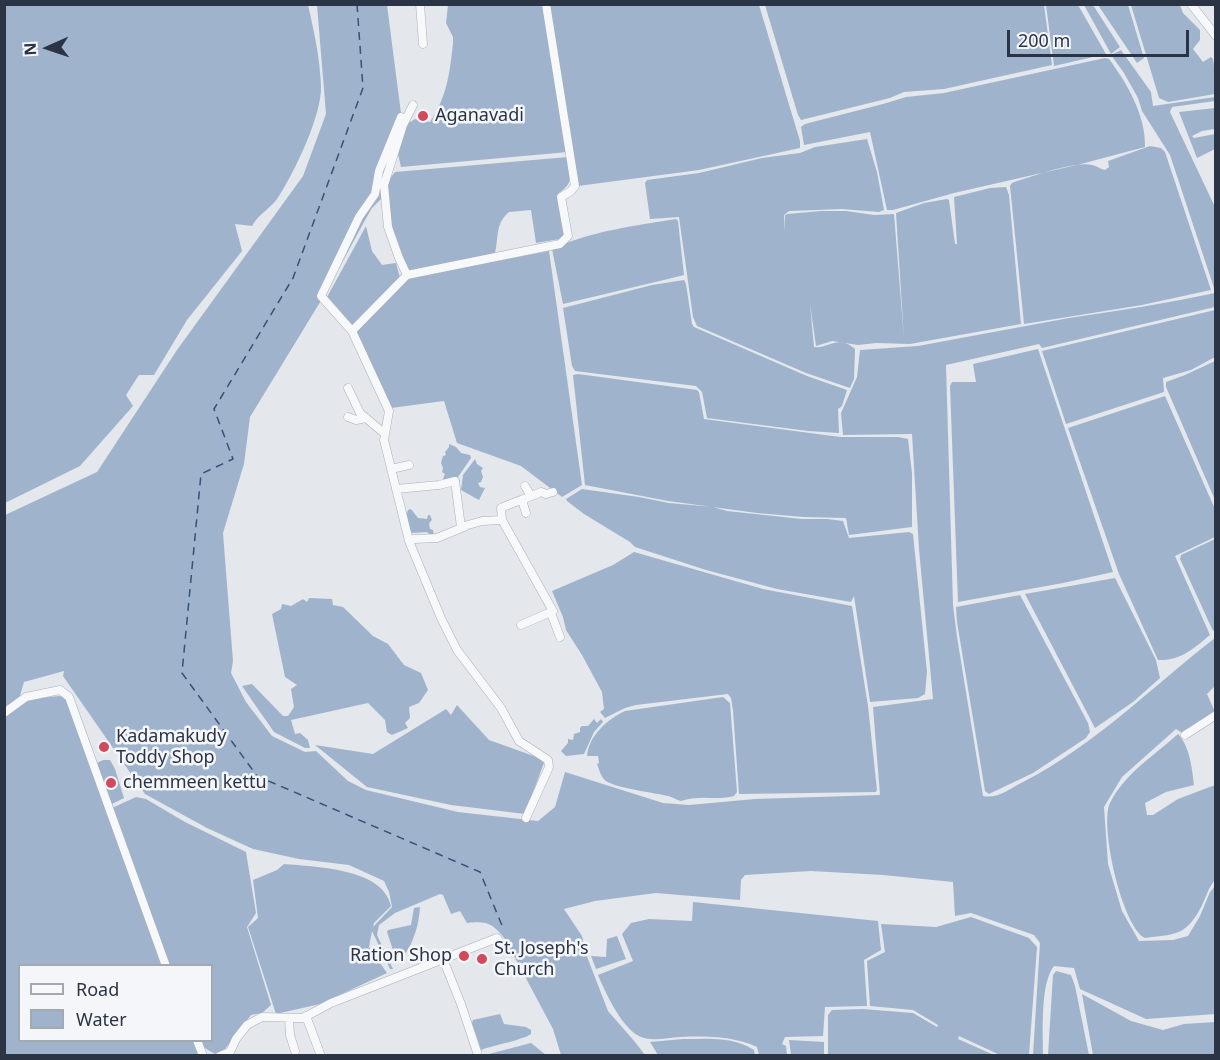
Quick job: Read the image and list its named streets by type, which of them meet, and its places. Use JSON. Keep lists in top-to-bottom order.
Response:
{
  "places": [
    "Aganavadi",
    "Kadamakudy Toddy Shop",
    "chemmeen kettu",
    "Ration Shop",
    "St. Joseph's Church"
  ],
  "legend": ["Road", "Water"],
  "scale_bar": "200 m",
  "north": "left"
}
